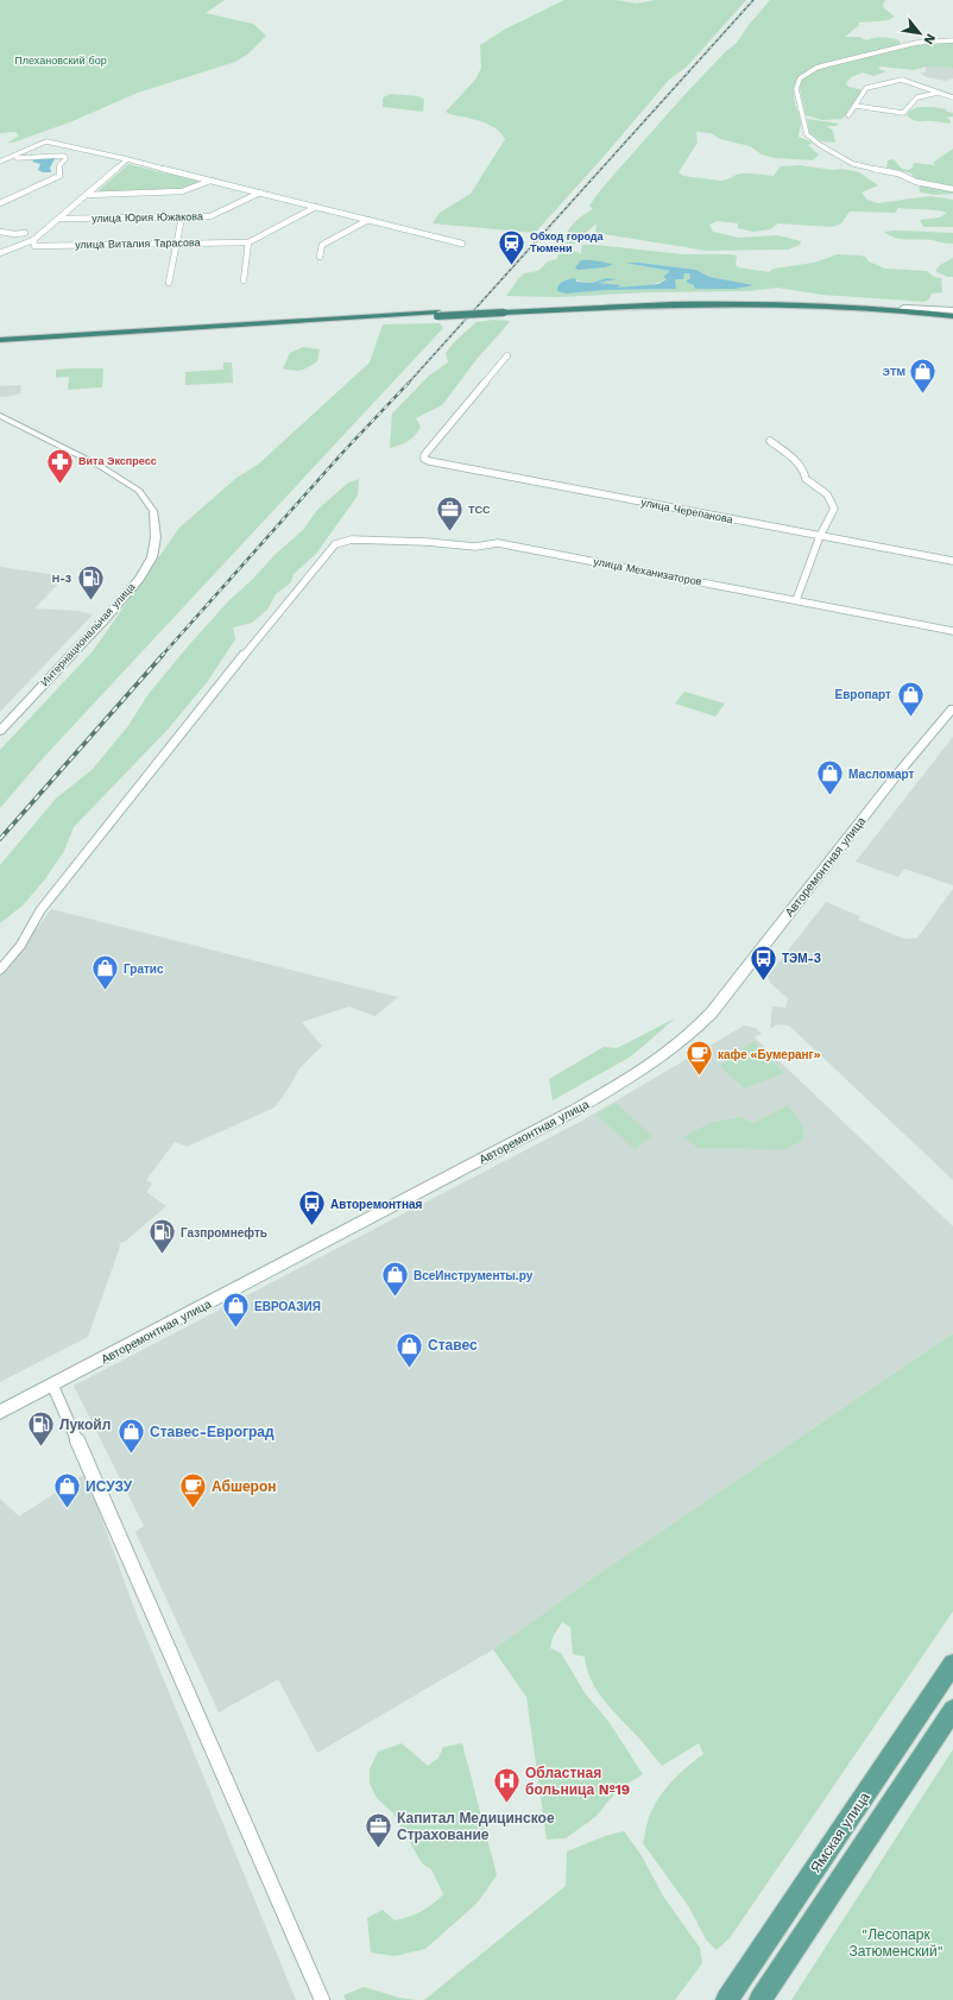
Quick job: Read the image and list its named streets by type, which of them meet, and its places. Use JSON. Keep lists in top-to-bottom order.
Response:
{
  "streets": {
    "main road": ["Ямская улица"],
    "street": [
      "улица Юрия Южакова",
      "улица Виталия Тарасова",
      "улица Черепанова",
      "улица Механизаторов",
      "Интернациональная улица",
      "Авторемонтная улица"
    ]
  },
  "parks": ["Плехановский бор", "\"Лесопарк Затюменский\""],
  "places": {
    "station": ["Обход города Тюмени"],
    "shop": [
      "ЭТМ",
      "Европарт",
      "Масломарт",
      "Гратис",
      "ВсеИнструменты.ру",
      "ЕВРОАЗИЯ",
      "Ставес",
      "Ставес-Евроград",
      "ИСУЗУ"
    ],
    "pharmacy": ["Вита Экспресс"],
    "office": ["ТСС", "Капитал Медицинское Страхование"],
    "fuel station": ["Н-3", "Газпромнефть", "Лукойл"],
    "bus stop": ["ТЭМ-З", "Авторемонтная"],
    "cafe": ["кафе «Бумеранг»", "Абшерон"],
    "hospital": ["Областная больница №19"]
  },
  "north": "bottom right"
}
